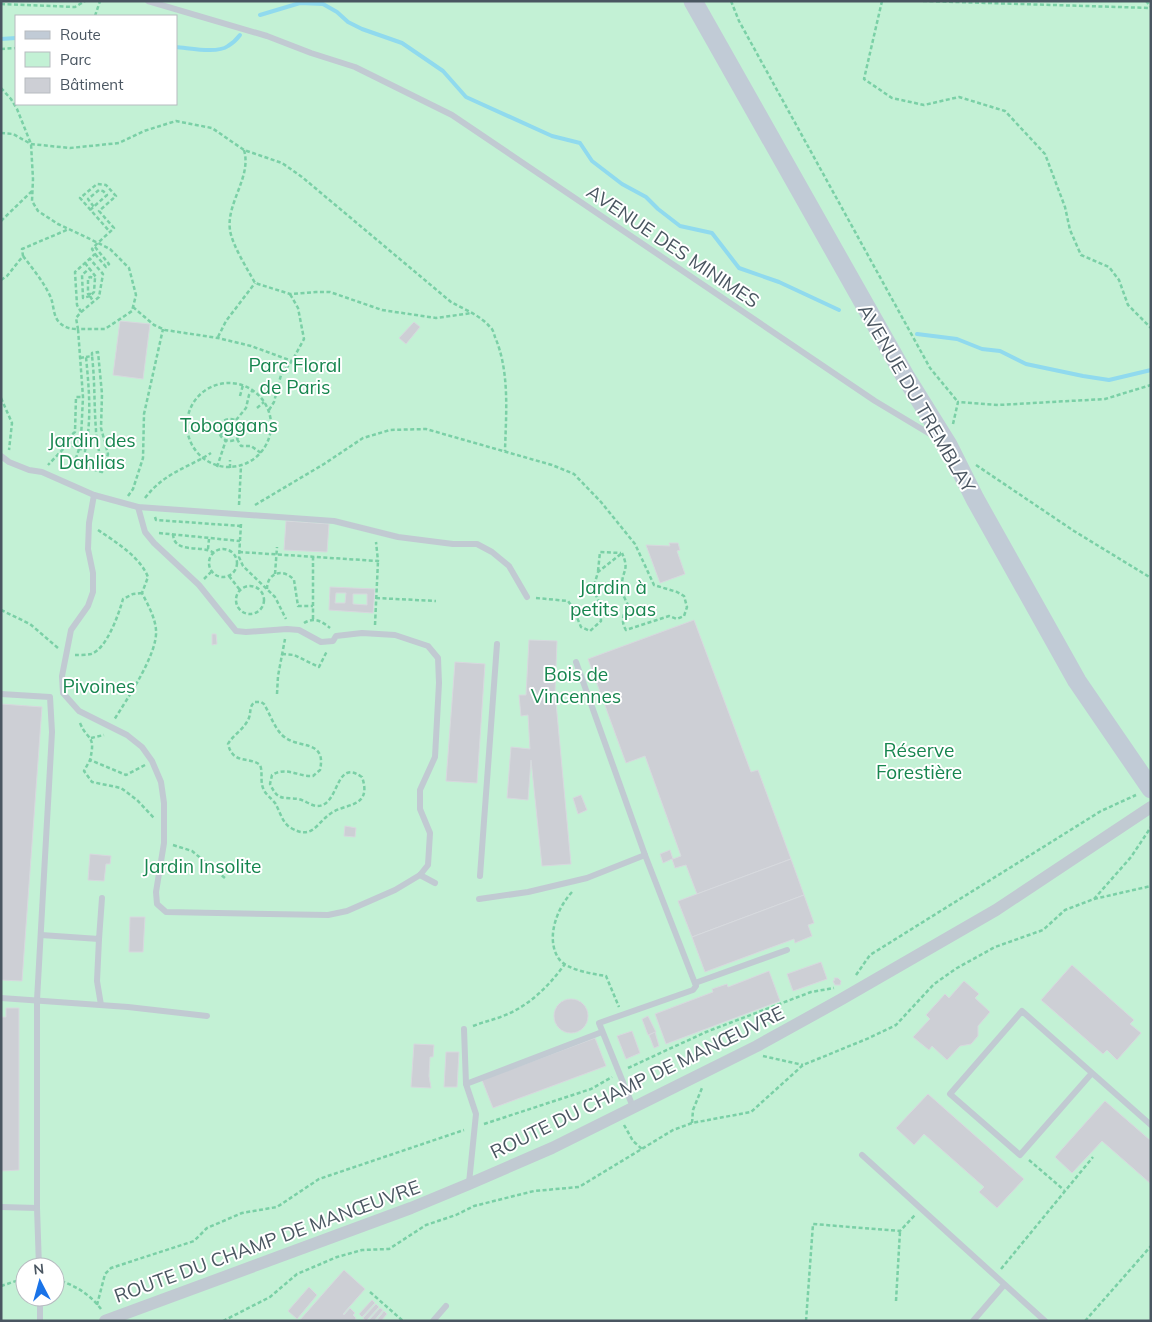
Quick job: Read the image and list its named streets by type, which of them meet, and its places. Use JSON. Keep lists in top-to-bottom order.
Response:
{
  "streets": {
    "main road": ["AVENUE DU TREMBLAY"],
    "street": ["ROUTE DU CHAMP DE MANŒUVRE"],
    "lane": ["AVENUE DES MINIMES"]
  },
  "crossings": [
    ["AVENUE DES MINIMES", "AVENUE DU TREMBLAY"]
  ],
  "parks": [
    "Parc Floral de Paris",
    "Toboggans",
    "Jardin des Dahlias",
    "Jardin à petits pas",
    "Bois de Vincennes",
    "Pivoines",
    "Réserve Forestière",
    "Jardin Insolite"
  ],
  "legend": ["Route", "Parc", "Bâtiment"],
  "north": "top"
}
